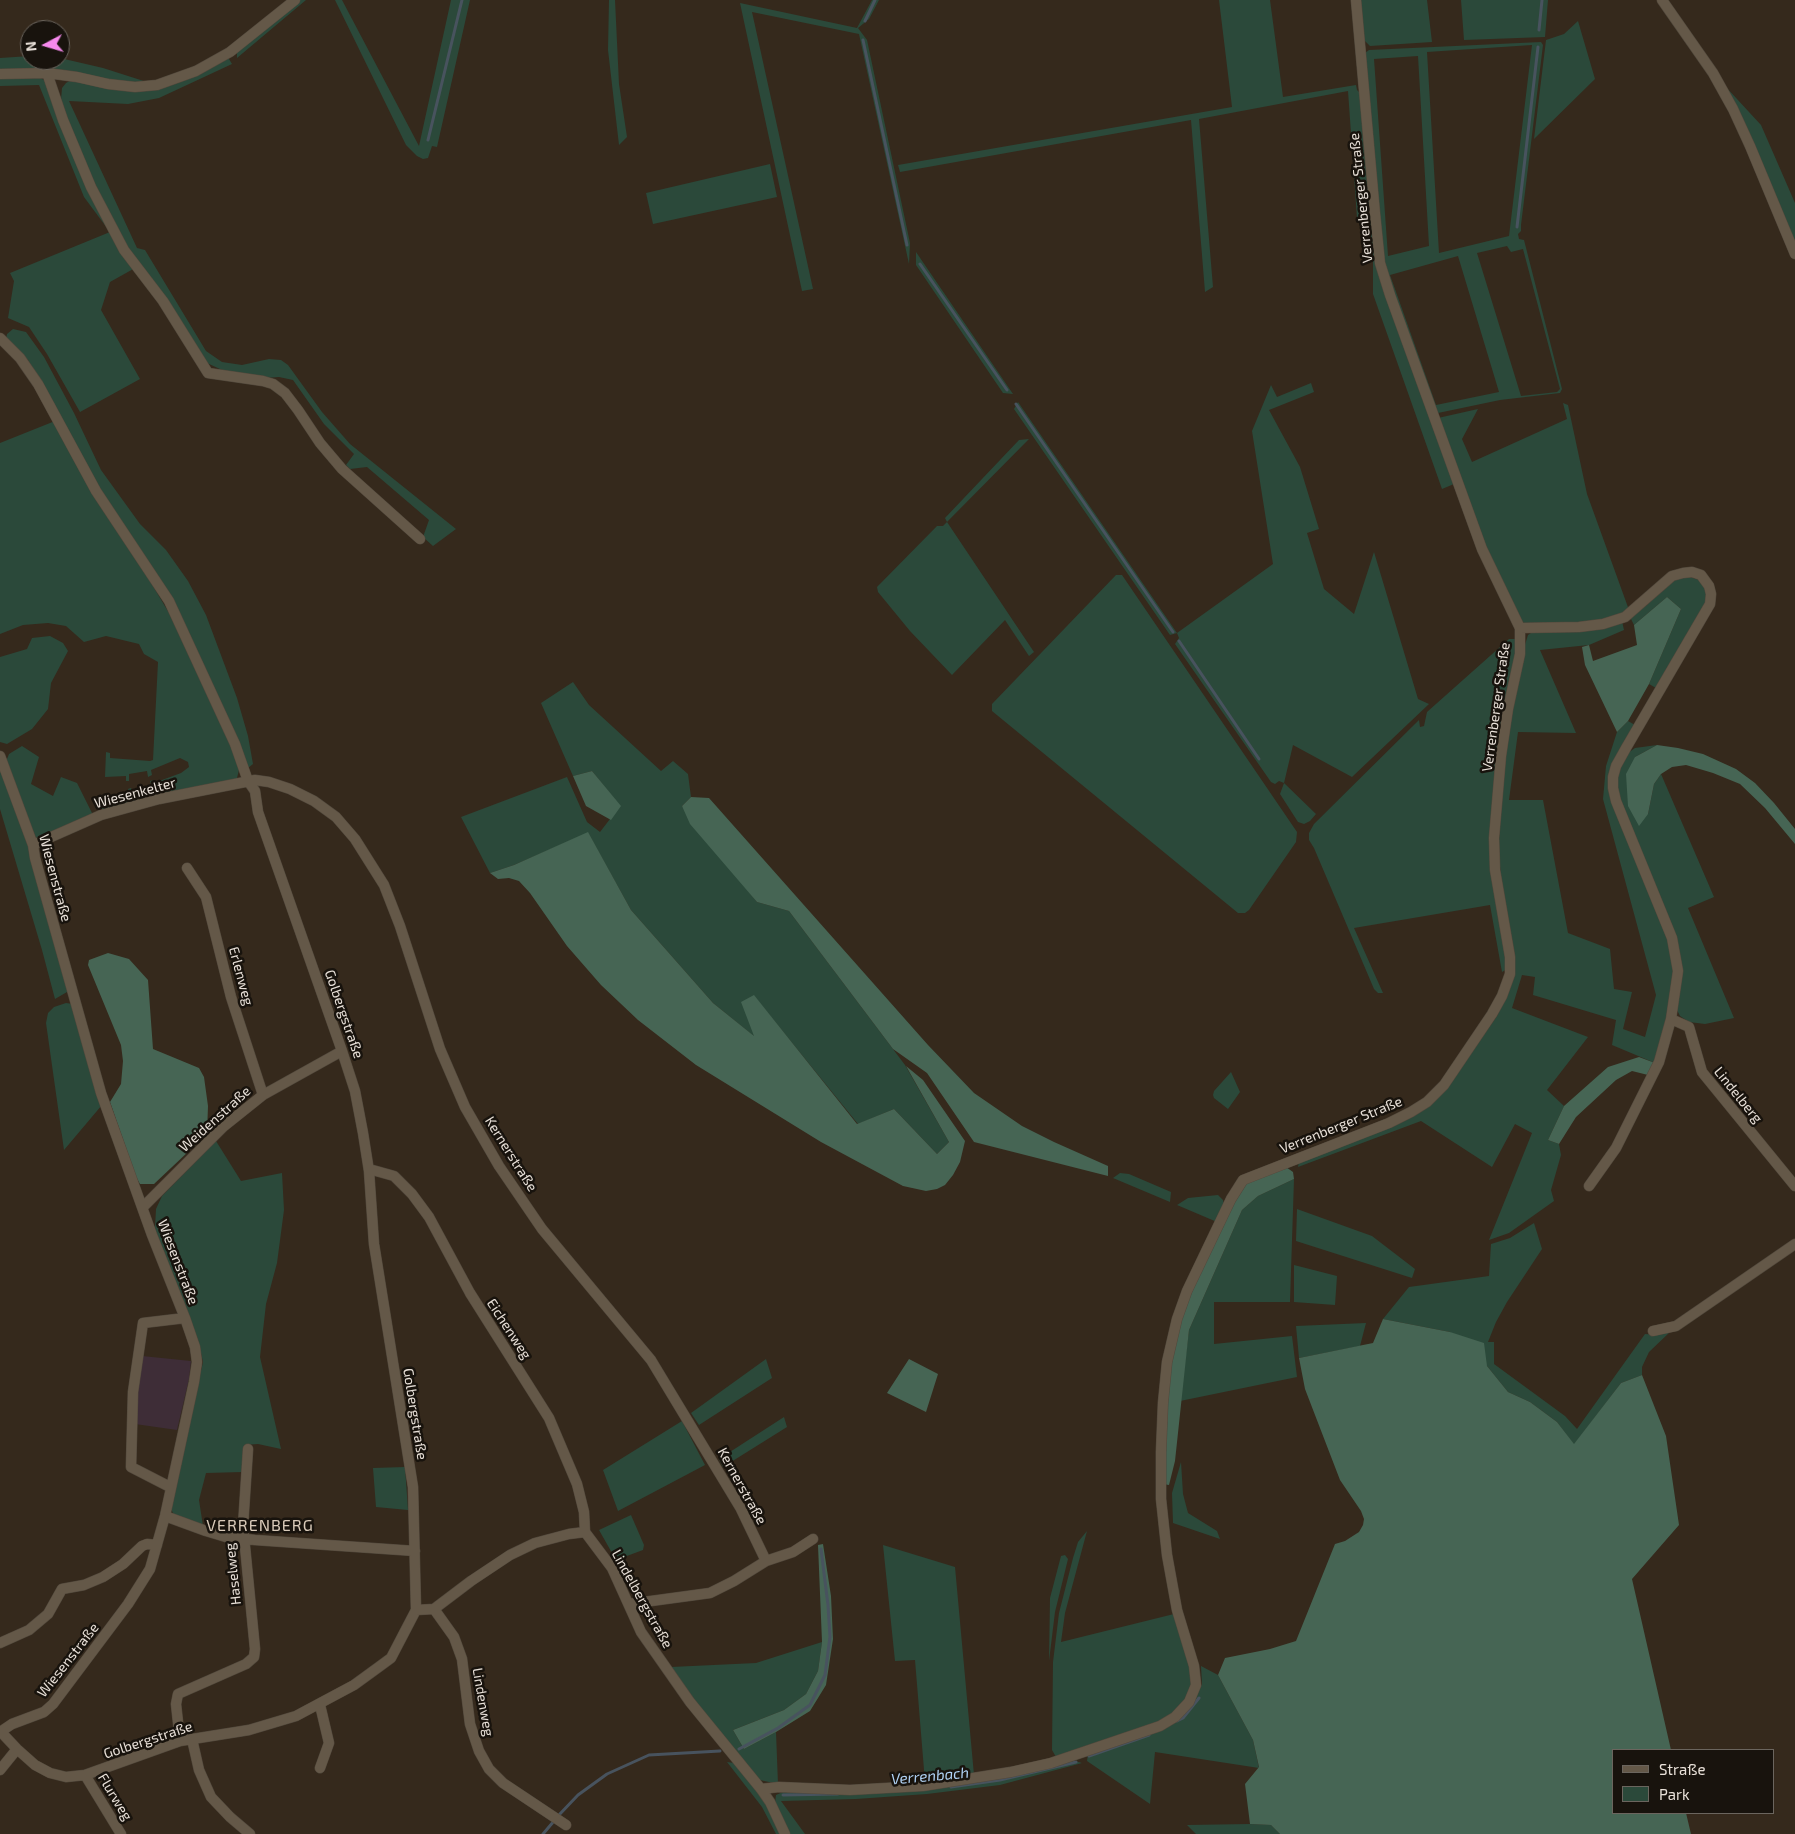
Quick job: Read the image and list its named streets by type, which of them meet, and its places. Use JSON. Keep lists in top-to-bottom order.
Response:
{
  "streets": {
    "street": [
      "Verrenberger Straße",
      "Wiesenkelter",
      "Wiesenstraße",
      "Erlenweg",
      "Golbergstraße",
      "Lindelberg",
      "Weidenstraße",
      "Kernerstraße",
      "Eichenweg",
      "Haselweg",
      "Lindelbergstraße",
      "Lindenweg",
      "Flurweg"
    ]
  },
  "crossings": [
    ["Verrenberger Straße", "Lindelbergstraße"],
    ["Wiesenkelter", "Wiesenstraße"],
    ["Wiesenkelter", "Golbergstraße"],
    ["Wiesenkelter", "Kernerstraße"],
    ["Wiesenstraße", "Golbergstraße"],
    ["Wiesenstraße", "Weidenstraße"],
    ["Erlenweg", "Weidenstraße"],
    ["Golbergstraße", "Weidenstraße"],
    ["Golbergstraße", "Kernerstraße"],
    ["Golbergstraße", "Eichenweg"],
    ["Golbergstraße", "Haselweg"],
    ["Golbergstraße", "Flurweg"],
    ["Eichenweg", "Lindelbergstraße"]
  ],
  "districts": ["VERRENBERG"],
  "water": ["Verrenbach"],
  "legend": ["Straße", "Park"],
  "north": "left"
}
